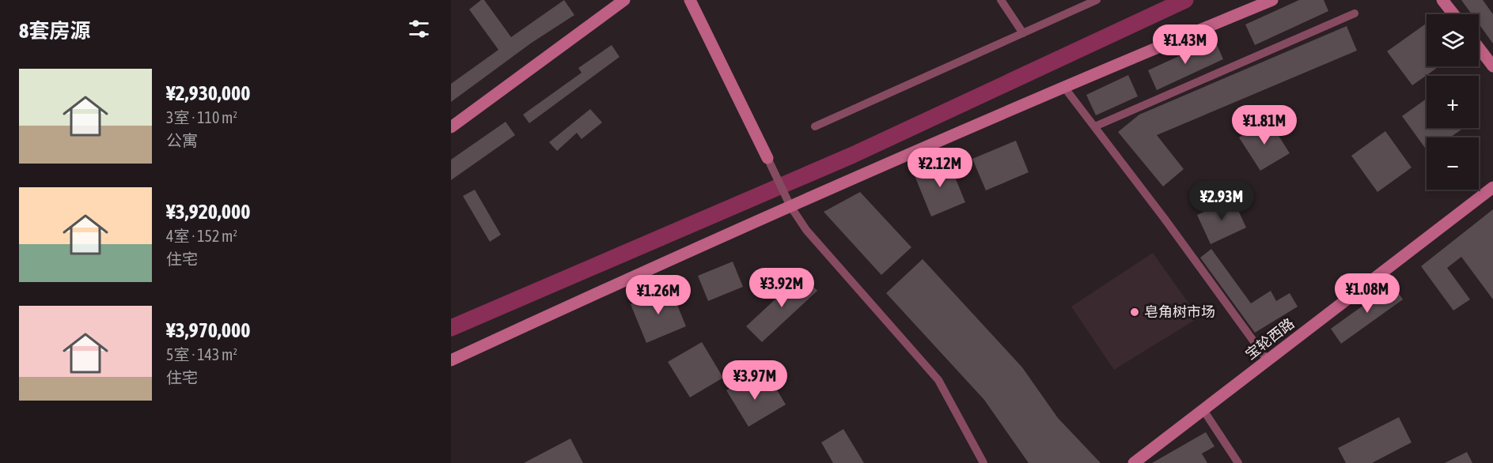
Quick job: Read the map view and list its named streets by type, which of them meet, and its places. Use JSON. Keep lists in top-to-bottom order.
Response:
{
  "streets": {
    "street": ["宝轮西路"]
  },
  "places": ["皂角树市场"],
  "page": {
    "heading": "8套房源",
    "map_buttons": ["+", "−"],
    "price": [
      "¥1.43M",
      "¥1.81M",
      "¥2.12M",
      "¥2.93M",
      "¥3.92M",
      "¥1.08M",
      "¥1.26M",
      "¥3.97M"
    ],
    "list": [
      {
        "name": "¥2,930,000",
        "note": "3室 · 110 m² · 公寓"
      },
      {
        "name": "¥3,920,000",
        "note": "4室 · 152 m² · 住宅"
      },
      {
        "name": "¥3,970,000",
        "note": "5室 · 143 m² · 住宅"
      }
    ]
  }
}
